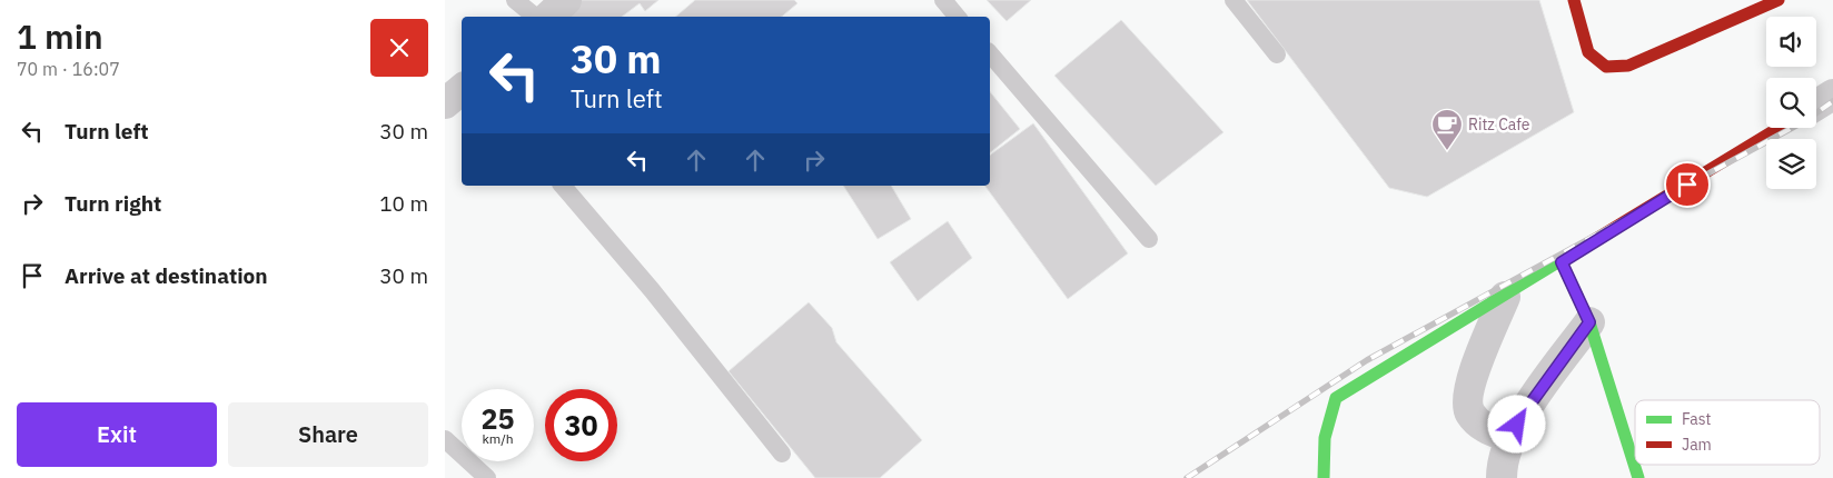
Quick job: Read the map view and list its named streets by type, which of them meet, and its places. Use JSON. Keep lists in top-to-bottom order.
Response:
{
  "places": {
    "cafe": ["Ritz Cafe"]
  },
  "legend": ["Fast", "Jam"],
  "page": {
    "heading": ["1 min", "70 m · 16:07"],
    "turn": ["30 m", "Turn left"],
    "list": [
      {
        "name": "Turn left",
        "value": "30 m"
      },
      {
        "name": "Turn right",
        "value": "10 m"
      },
      {
        "name": "Arrive at destination",
        "value": "30 m"
      }
    ],
    "speed": "25 km/h",
    "limit": "30",
    "buttons": ["Exit", "Share"]
  }
}
